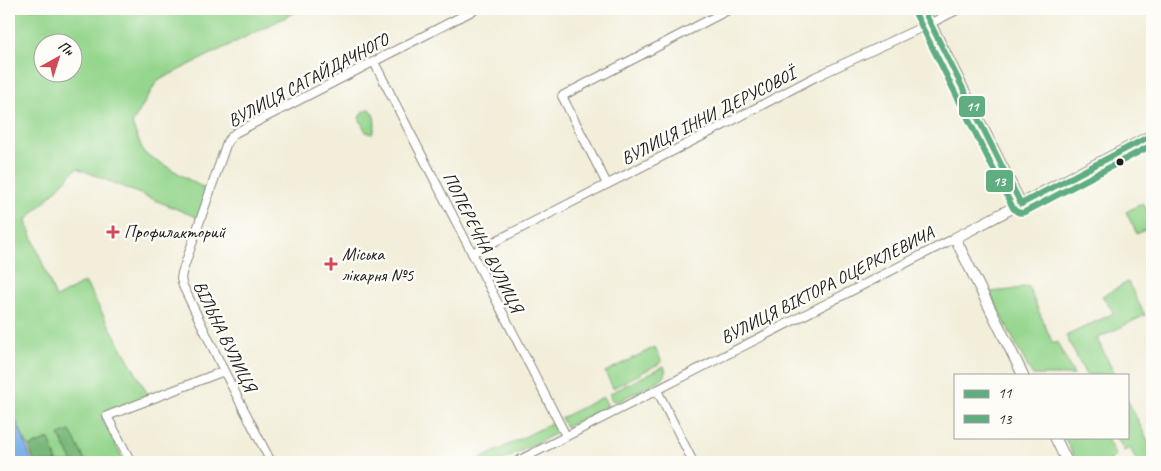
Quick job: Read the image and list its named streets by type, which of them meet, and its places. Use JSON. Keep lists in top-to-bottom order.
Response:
{
  "streets": {
    "street": [
      "ВУЛИЦЯ САГАЙДАЧНОГО",
      "ВУЛИЦЯ ІННИ ДЕРУСОВОЇ",
      "ПОПЕРЕЧНА ВУЛИЦЯ",
      "ВУЛИЦЯ ВІКТОРА ОЦЕРКЛЕВИЧА",
      "ВІЛЬНА ВУЛИЦЯ"
    ]
  },
  "crossings": [
    ["ВУЛИЦЯ САГАЙДАЧНОГО", "ПОПЕРЕЧНА ВУЛИЦЯ"],
    ["ВУЛИЦЯ САГАЙДАЧНОГО", "ВІЛЬНА ВУЛИЦЯ"],
    ["ВУЛИЦЯ ІННИ ДЕРУСОВОЇ", "ПОПЕРЕЧНА ВУЛИЦЯ"],
    ["ПОПЕРЕЧНА ВУЛИЦЯ", "ВУЛИЦЯ ВІКТОРА ОЦЕРКЛЕВИЧА"]
  ],
  "places": {
    "health": ["Профилакторий", "Міська лікарня №5"]
  },
  "lines": ["transit line 11", "transit line 13"],
  "legend": ["11", "13"],
  "north": "top right"
}
